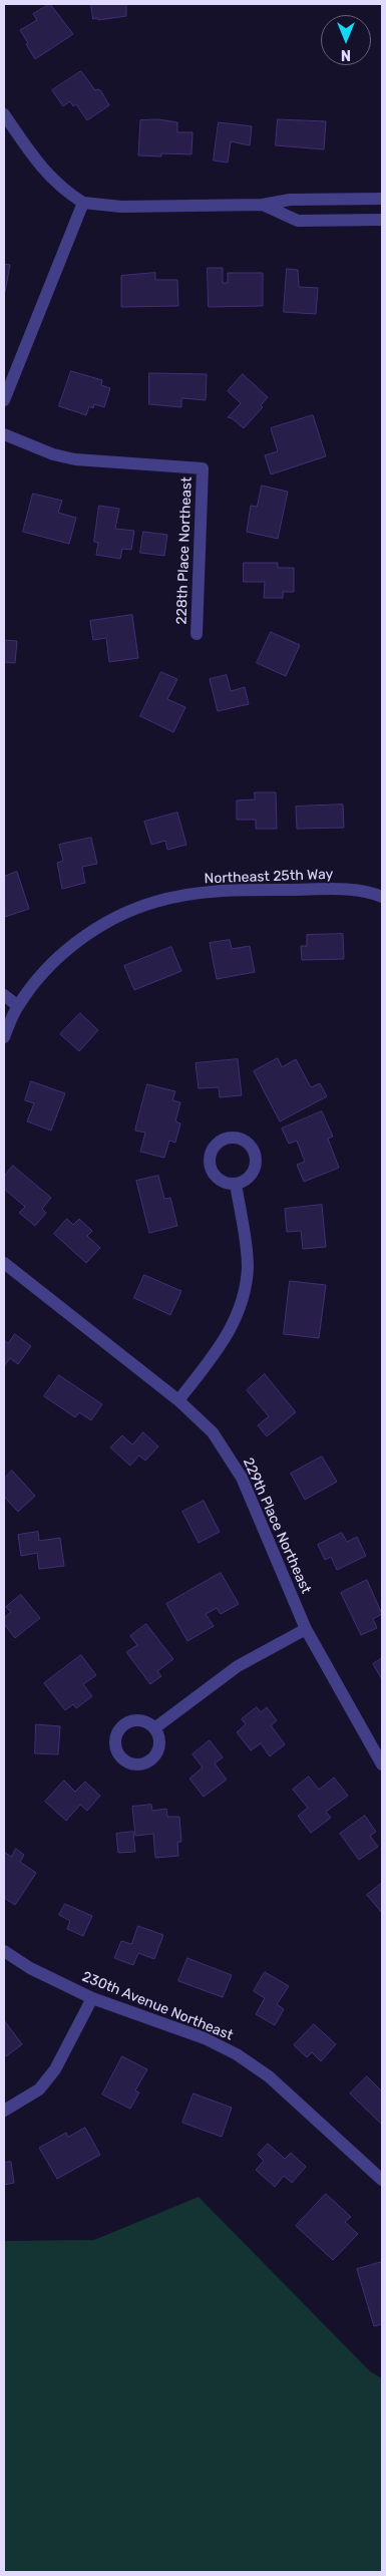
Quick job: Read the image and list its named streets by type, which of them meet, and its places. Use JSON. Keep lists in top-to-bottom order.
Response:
{
  "streets": {
    "street": [
      "228th Place Northeast",
      "Northeast 25th Way",
      "229th Place Northeast",
      "230th Avenue Northeast"
    ]
  },
  "north": "bottom"
}
